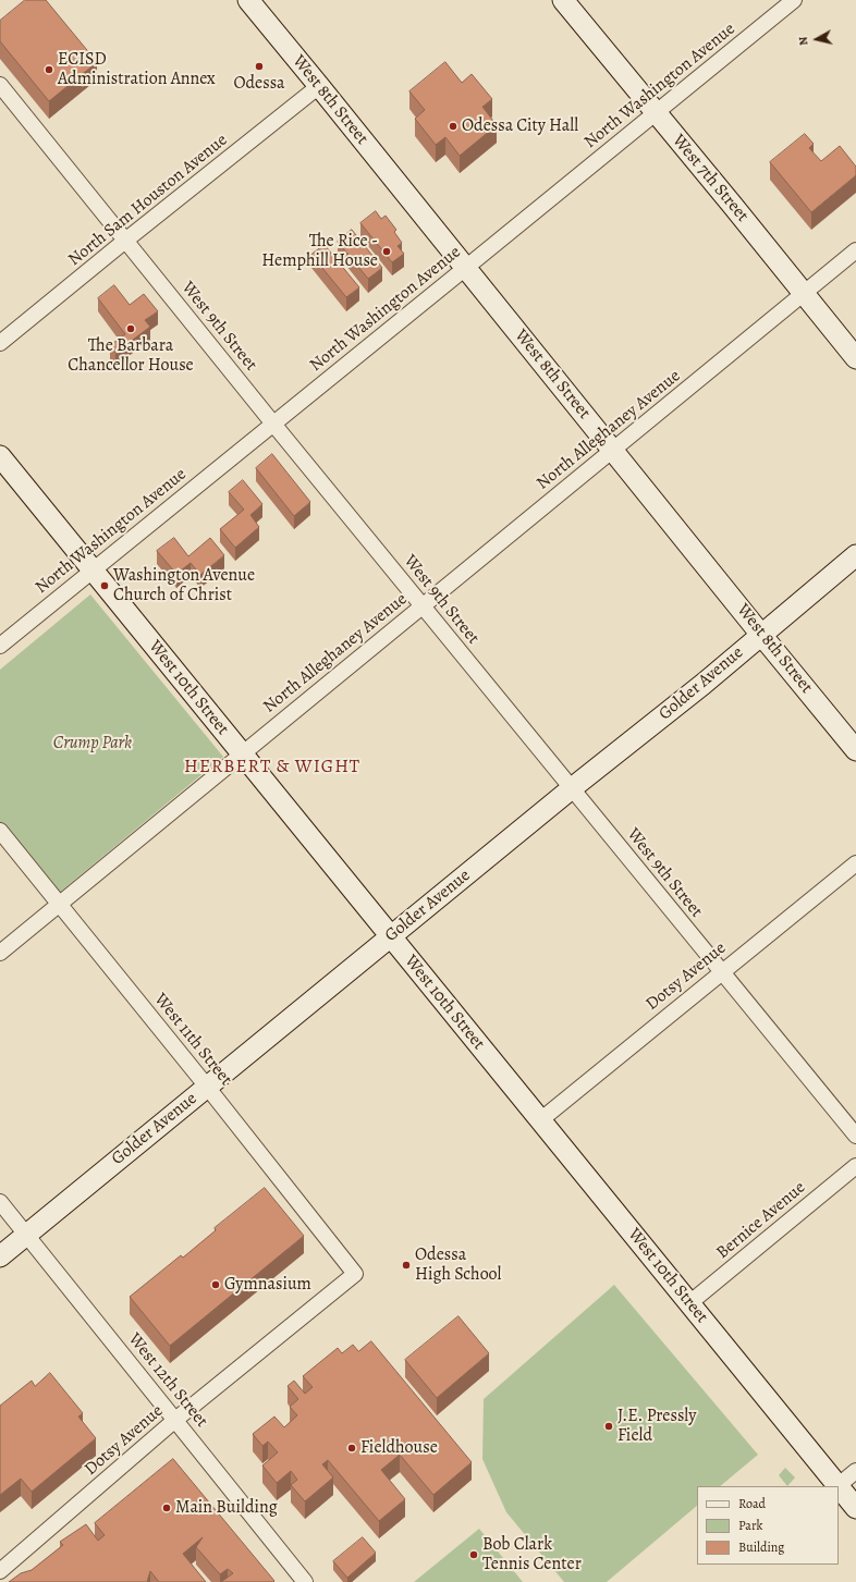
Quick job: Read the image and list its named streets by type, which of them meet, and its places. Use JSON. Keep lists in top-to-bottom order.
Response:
{
  "streets": {
    "main road": [
      "West 8th Street",
      "West 7th Street",
      "Golder Avenue",
      "West 10th Street"
    ],
    "street": [
      "North Washington Avenue",
      "North Sam Houston Avenue",
      "West 9th Street",
      "North Alleghaney Avenue",
      "Dotsy Avenue",
      "West 11th Street",
      "Bernice Avenue",
      "West 12th Street"
    ]
  },
  "crossings": [
    ["North Washington Avenue", "West 8th Street"],
    ["North Washington Avenue", "West 7th Street"],
    ["North Washington Avenue", "West 9th Street"],
    ["North Washington Avenue", "West 10th Street"],
    ["West 8th Street", "North Sam Houston Avenue"],
    ["West 8th Street", "North Alleghaney Avenue"],
    ["West 8th Street", "Golder Avenue"],
    ["West 7th Street", "North Alleghaney Avenue"],
    ["North Sam Houston Avenue", "West 9th Street"],
    ["West 9th Street", "North Alleghaney Avenue"],
    ["West 9th Street", "Golder Avenue"],
    ["West 9th Street", "Dotsy Avenue"],
    ["North Alleghaney Avenue", "West 10th Street"],
    ["North Alleghaney Avenue", "West 11th Street"],
    ["Golder Avenue", "West 10th Street"],
    ["Golder Avenue", "West 11th Street"],
    ["Golder Avenue", "West 12th Street"],
    ["West 10th Street", "Dotsy Avenue"],
    ["West 10th Street", "Bernice Avenue"],
    ["Dotsy Avenue", "West 11th Street"],
    ["Dotsy Avenue", "West 12th Street"]
  ],
  "districts": ["HERBERT & WIGHT"],
  "parks": ["Crump Park"],
  "places": [
    "Odessa",
    "ECISD Administration Annex",
    "Odessa City Hall",
    "The Rice - Hemphill House",
    "The Barbara Chancellor House",
    "Washington Avenue Church of Christ",
    "Odessa High School",
    "Gymnasium",
    "J.E. Pressly Field",
    "Fieldhouse",
    "Main Building",
    "Bob Clark Tennis Center"
  ],
  "legend": ["Road", "Park", "Building"],
  "north": "left"
}
